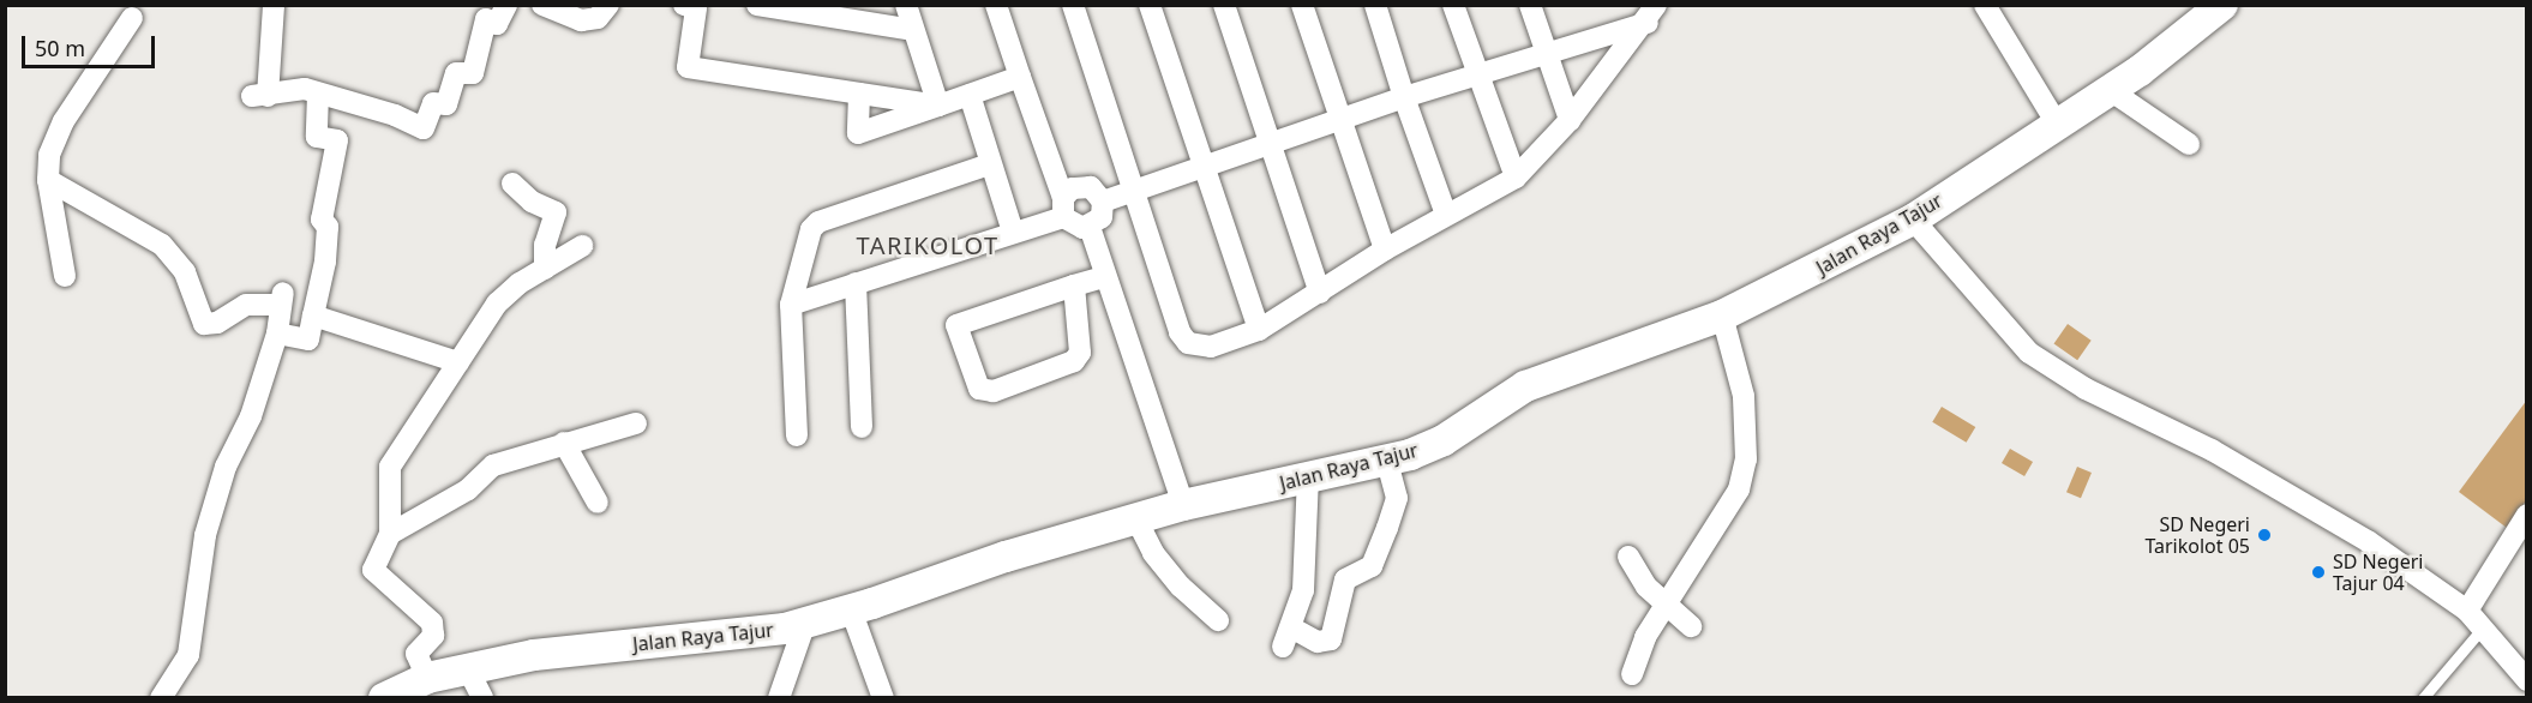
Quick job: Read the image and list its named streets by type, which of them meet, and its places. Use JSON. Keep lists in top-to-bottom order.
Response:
{
  "streets": {
    "main road": ["Jalan Raya Tajur"]
  },
  "districts": ["TARIKOLOT"],
  "places": ["SD Negeri Tarikolot 05", "SD Negeri Tajur 04"],
  "scale_bar": "50 m"
}
